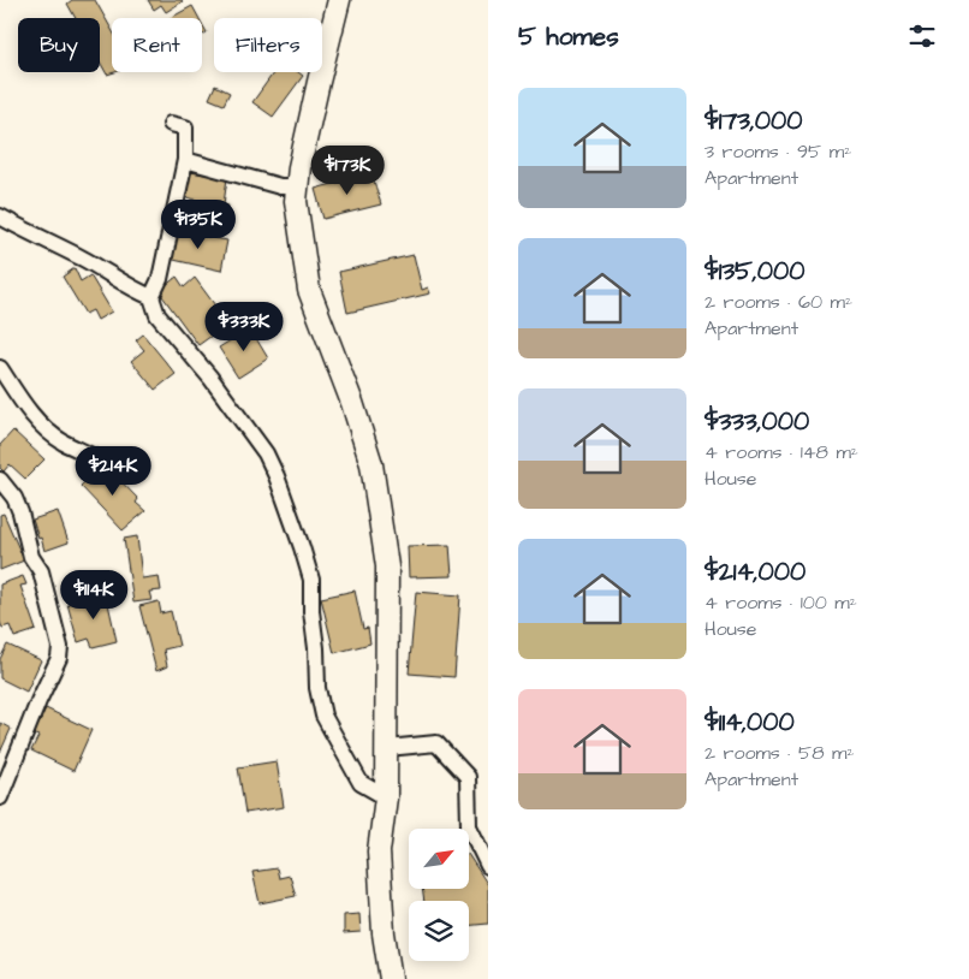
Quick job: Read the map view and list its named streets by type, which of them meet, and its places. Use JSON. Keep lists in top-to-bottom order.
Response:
{
  "north": "top right",
  "page": {
    "heading": "5 homes",
    "chip": ["Buy", "Rent", "Filters"],
    "list": [
      {
        "name": "$173,000",
        "note": "3 rooms · 95 m² · Apartment"
      },
      {
        "name": "$135,000",
        "note": "2 rooms · 60 m² · Apartment"
      },
      {
        "name": "$333,000",
        "note": "4 rooms · 148 m² · House"
      },
      {
        "name": "$214,000",
        "note": "4 rooms · 100 m² · House"
      },
      {
        "name": "$114,000",
        "note": "2 rooms · 58 m² · Apartment"
      }
    ],
    "price": [
      "$173K",
      "$135K",
      "$333K",
      "$214K",
      "$114K"
    ]
  }
}
